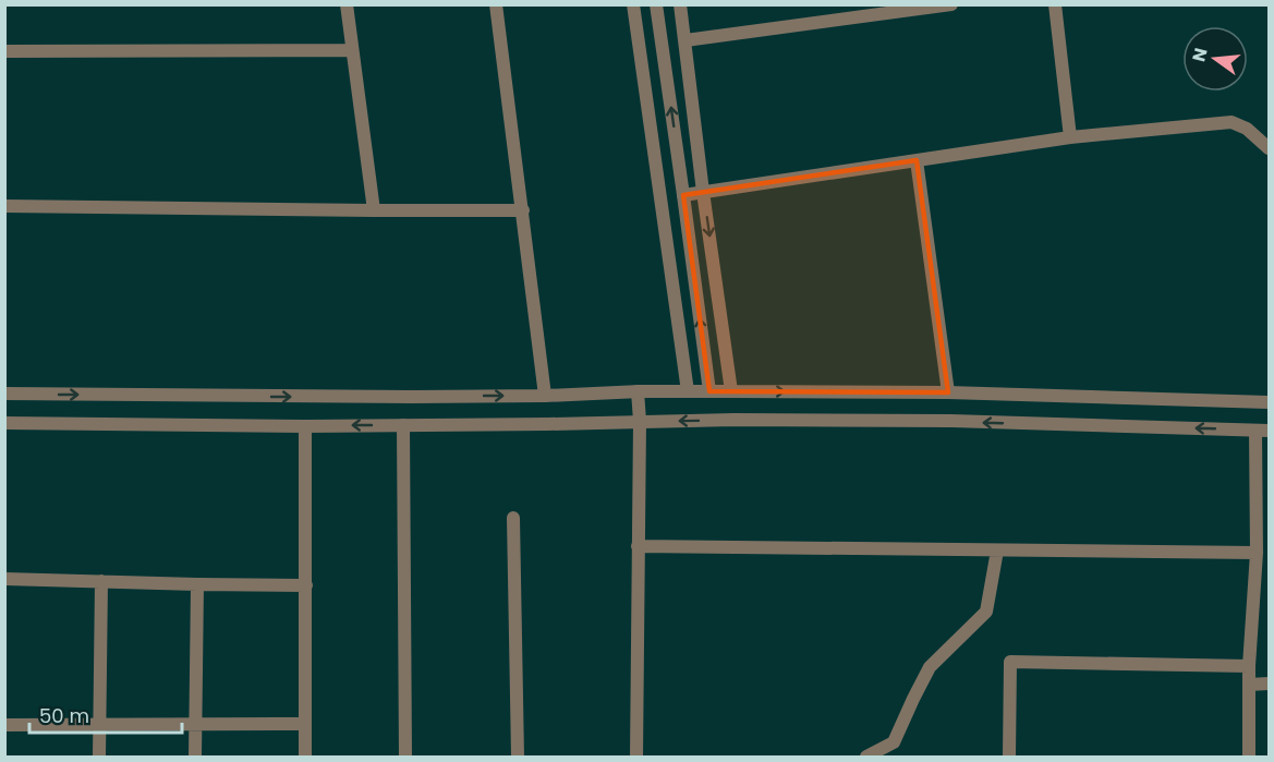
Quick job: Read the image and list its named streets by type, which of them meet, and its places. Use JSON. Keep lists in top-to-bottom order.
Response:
{
  "scale_bar": "50 m",
  "north": "left"
}
